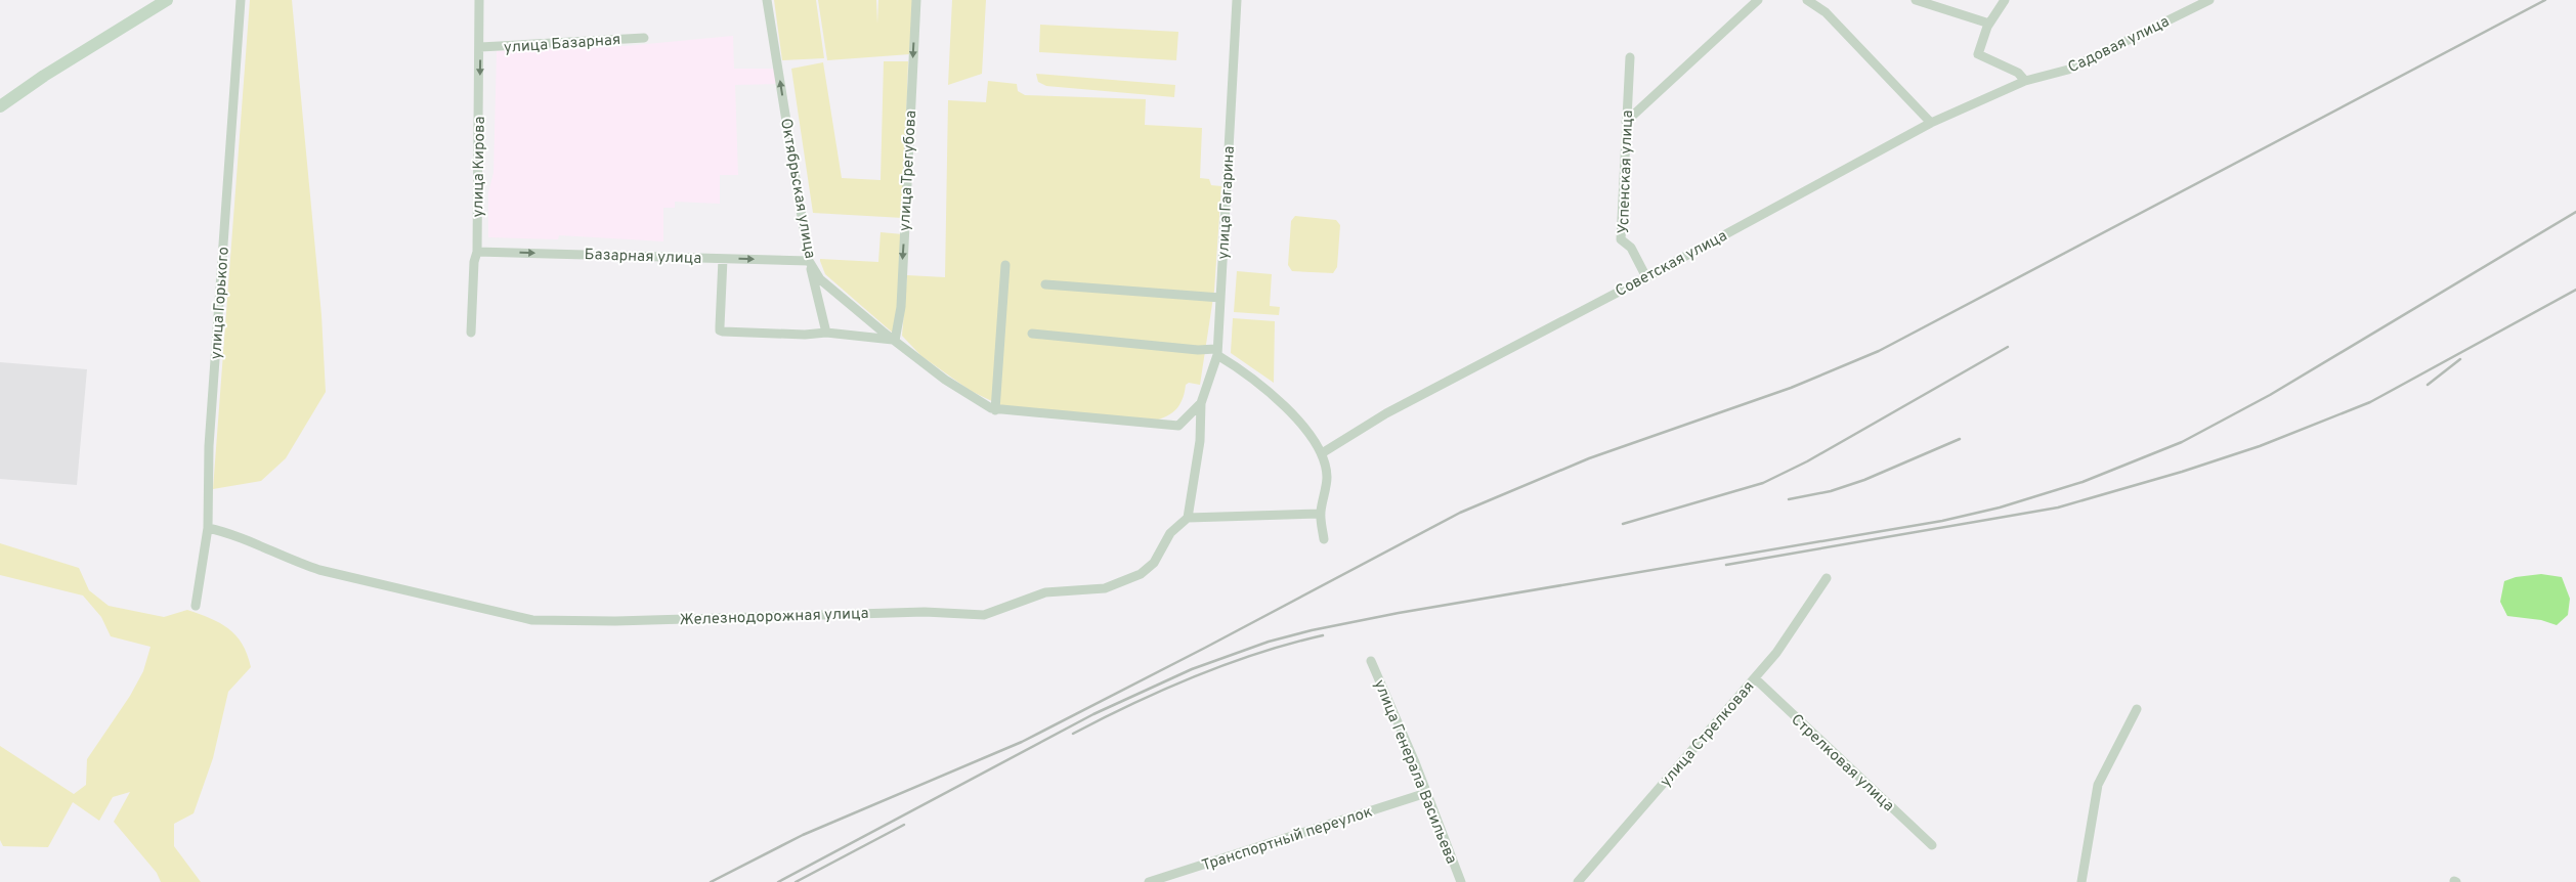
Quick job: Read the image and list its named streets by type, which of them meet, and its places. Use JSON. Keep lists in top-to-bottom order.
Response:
{
  "streets": {
    "street": [
      "улица Базарная",
      "Садовая улица",
      "улица Кирова",
      "улица Трегубова",
      "Успенская улица",
      "Октябрьская улица",
      "улица Гагарина",
      "Базарная улица",
      "Советская улица",
      "улица Горького",
      "Железнодорожная улица",
      "улица Стрелковая",
      "Стрелковая улица",
      "улица Генерала Васильева",
      "Транспортный переулок"
    ]
  },
  "crossings": [
    ["улица Базарная", "улица Кирова"],
    ["Садовая улица", "Советская улица"],
    ["улица Кирова", "Базарная улица"],
    ["улица Трегубова", "Октябрьская улица"],
    ["Успенская улица", "Советская улица"],
    ["Октябрьская улица", "Базарная улица"],
    ["улица Горького", "Железнодорожная улица"],
    ["улица Стрелковая", "Стрелковая улица"],
    ["улица Генерала Васильева", "Транспортный переулок"]
  ],
  "one_way": [
    "улица Кирова",
    "улица Трегубова",
    "Октябрьская улица",
    "Базарная улица"
  ]
}
